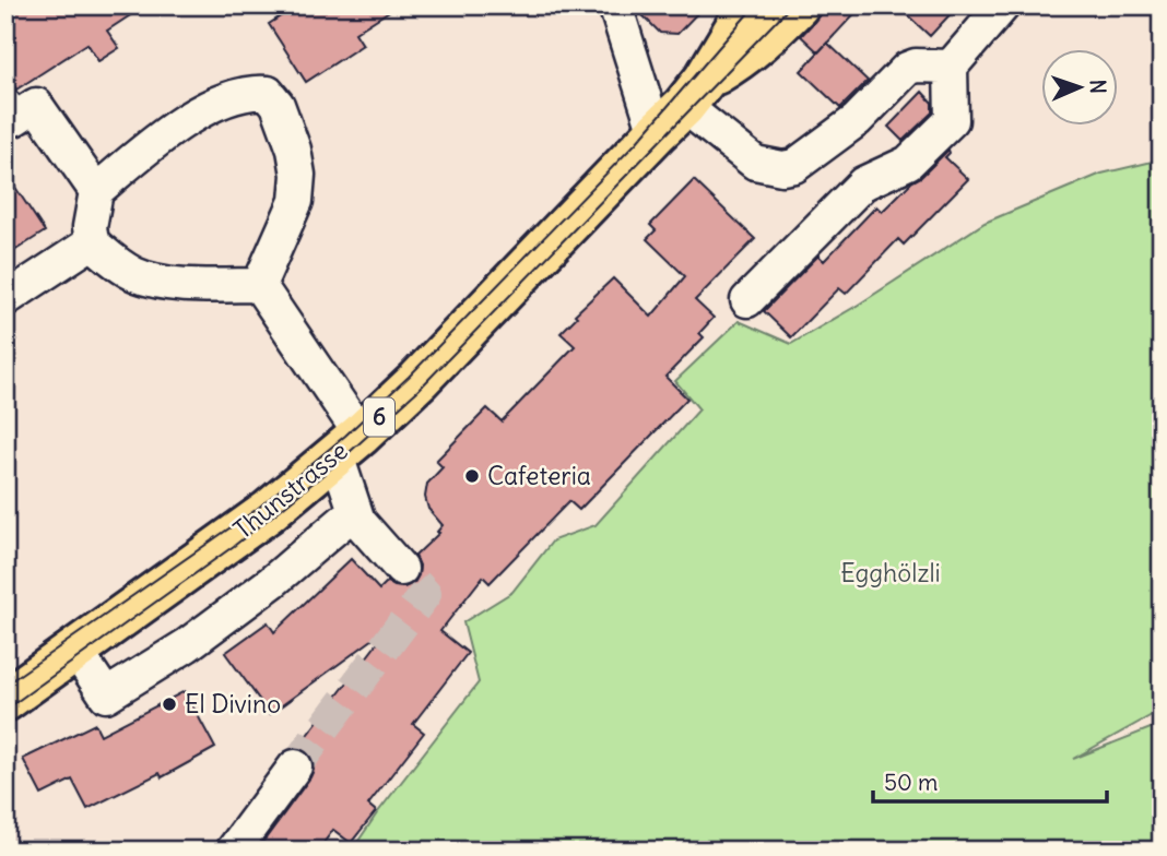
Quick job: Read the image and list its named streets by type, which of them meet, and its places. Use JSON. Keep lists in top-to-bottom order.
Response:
{
  "streets": {
    "main road": ["6", "Thunstrasse"]
  },
  "parks": ["Egghölzli"],
  "places": ["Cafeteria", "El Divino"],
  "scale_bar": "50 m",
  "north": "right"
}
